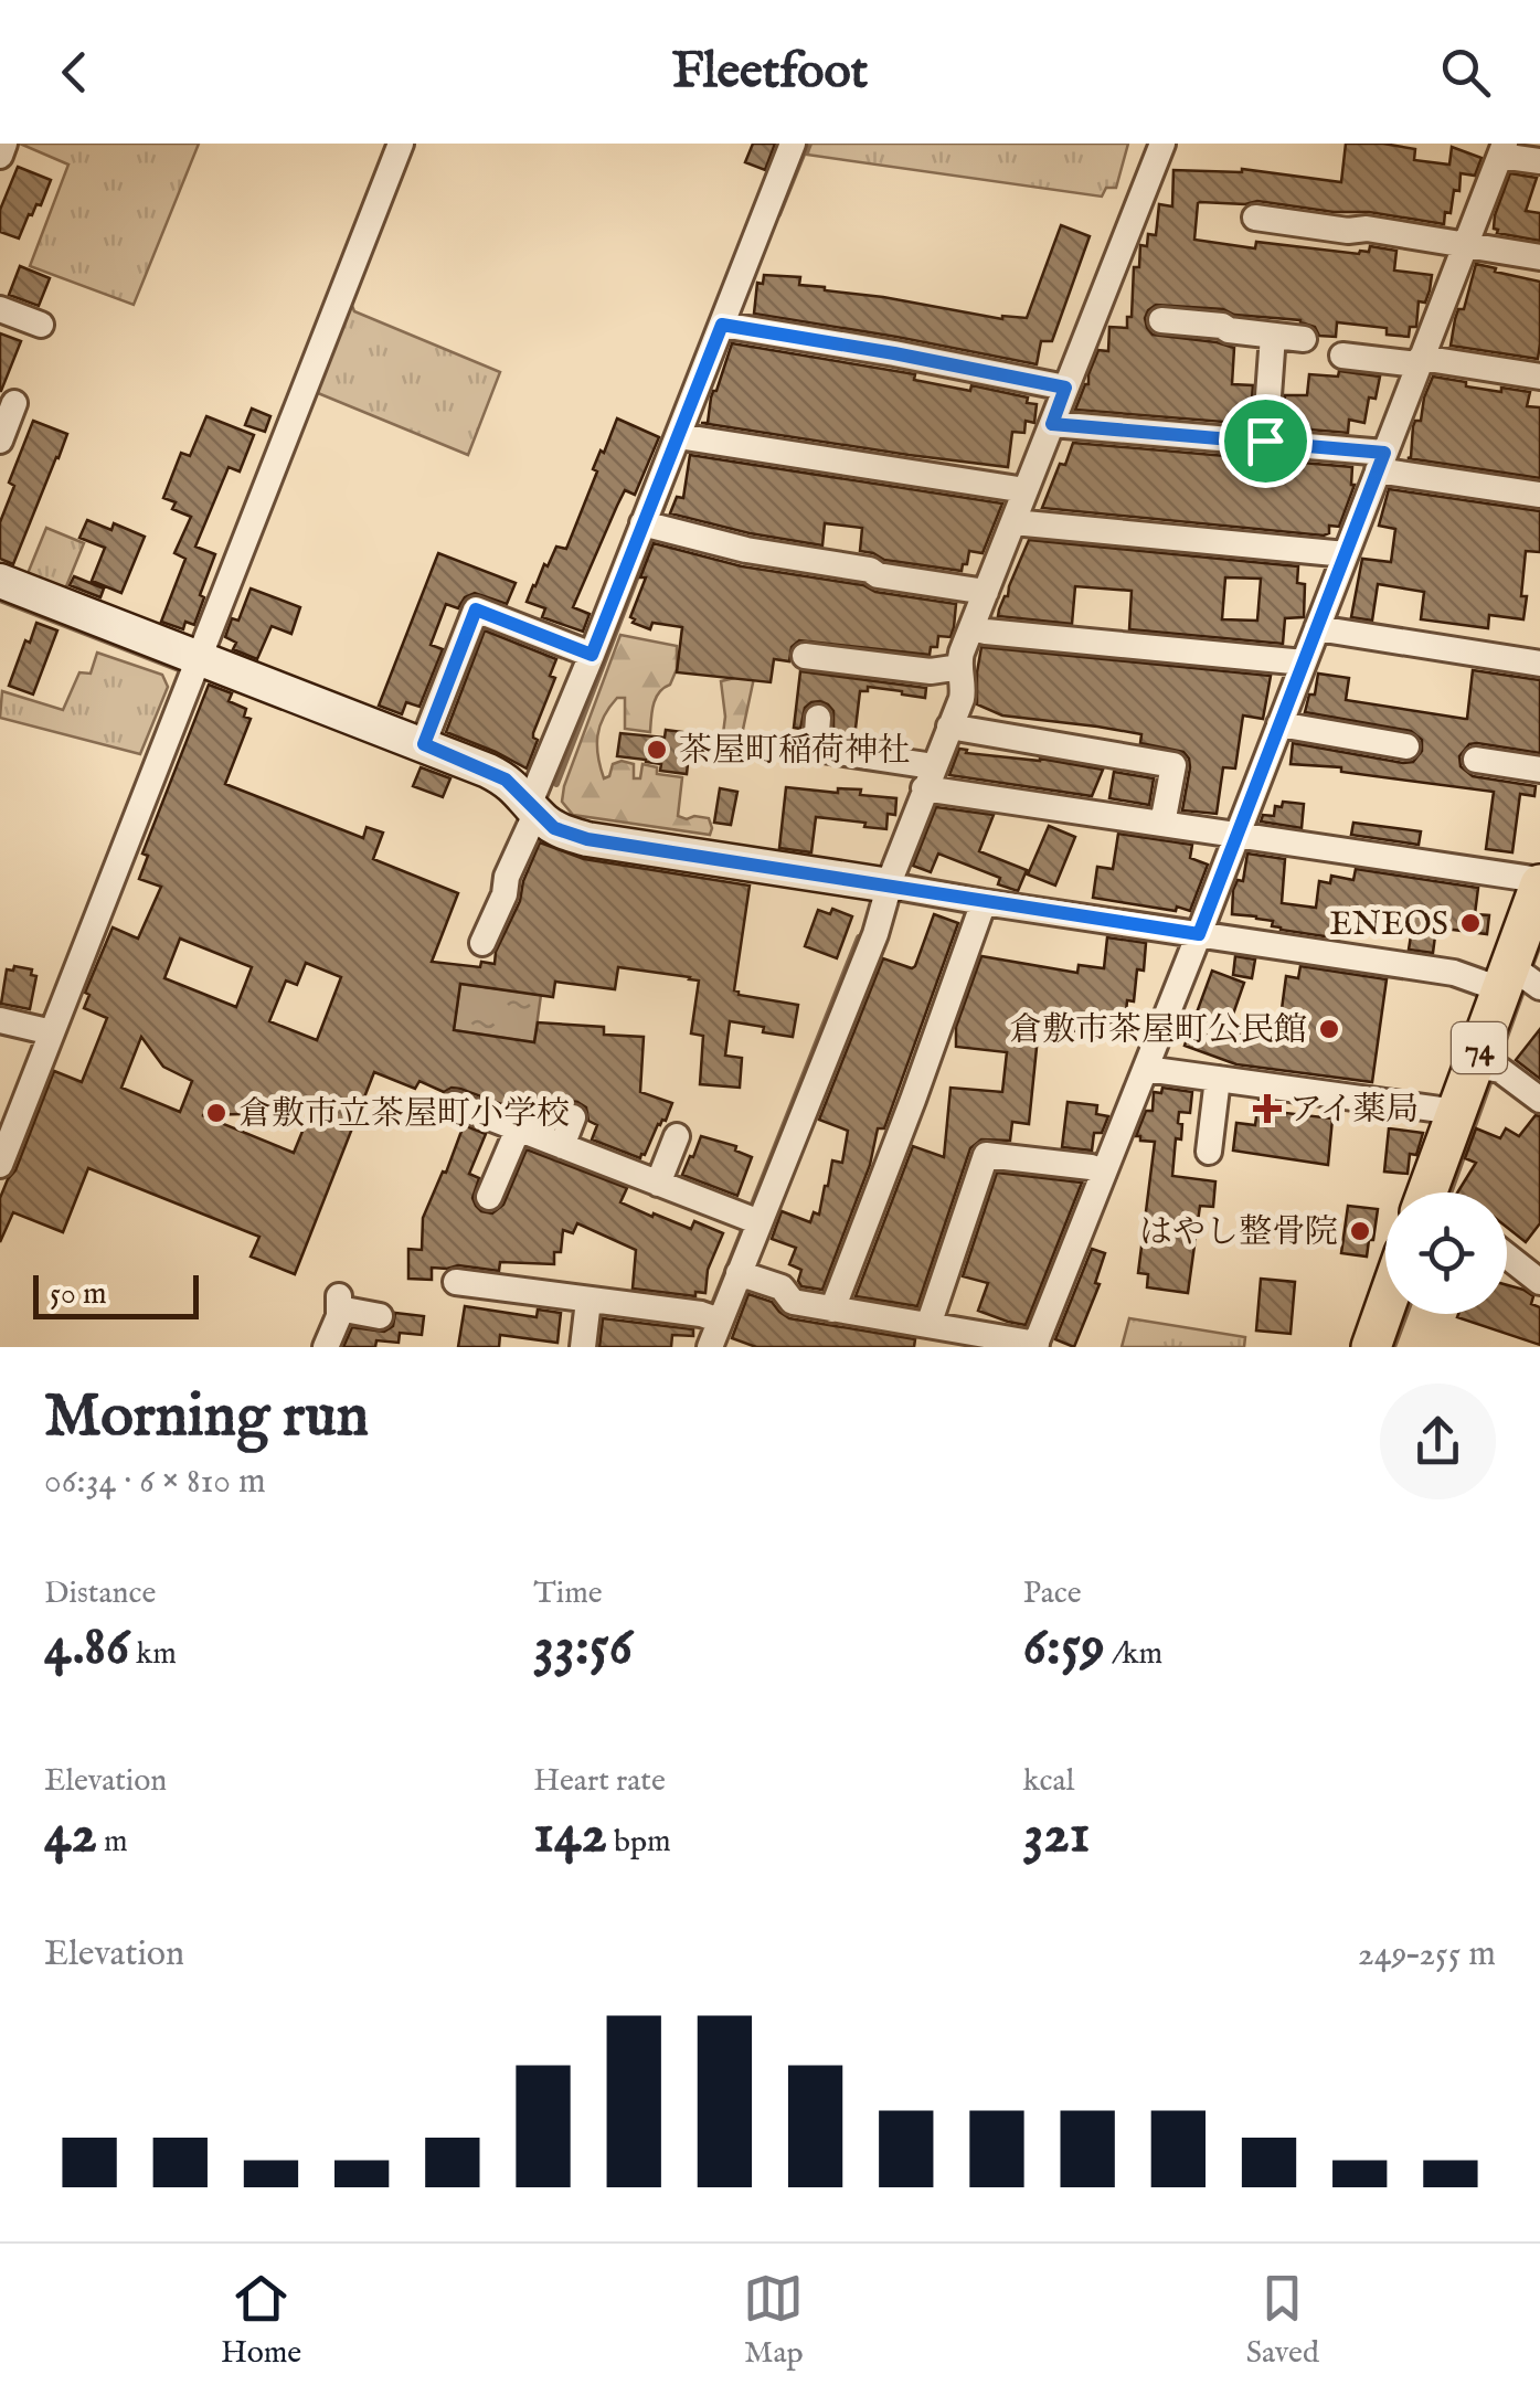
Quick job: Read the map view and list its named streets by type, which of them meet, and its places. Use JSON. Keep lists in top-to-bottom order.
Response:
{
  "streets": {
    "main road": ["74"]
  },
  "places": {
    "other": [
      "茶屋町稲荷神社",
      "ENEOS",
      "倉敷市茶屋町公民館",
      "倉敷市立茶屋町小学校",
      "はやし整骨院"
    ],
    "health": ["アイ薬局"]
  },
  "scale_bar": "50 m",
  "page": {
    "header": "Fleetfoot",
    "scale": "50 m",
    "heading": ["Morning run", "06:34 · 6 × 810 m"],
    "stats": [
      ["Distance", "4.86 km"],
      ["Time", "33:56"],
      ["Pace", "6:59 /km"],
      ["Elevation", "42 m"],
      ["Heart rate", "142 bpm"],
      ["kcal", "321"]
    ],
    "chart": ["Elevation", "249–255 m"],
    "tabs": ["Home", "Map", "Saved"]
  }
}
